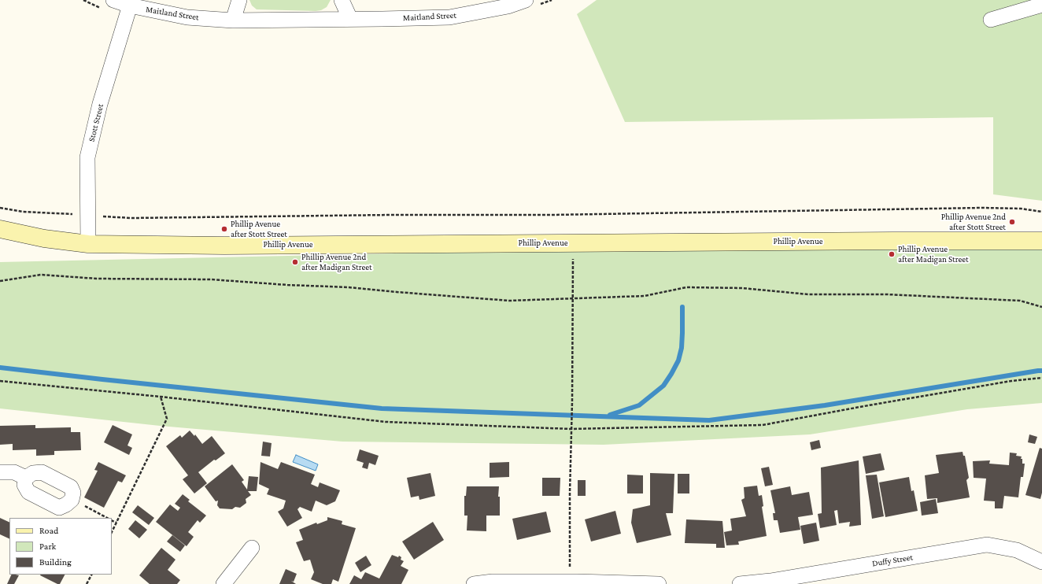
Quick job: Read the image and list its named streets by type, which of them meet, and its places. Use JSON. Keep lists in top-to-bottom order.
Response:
{
  "streets": {
    "street": [
      "Maitland Street",
      "Stott Street",
      "Phillip Avenue",
      "Duffy Street"
    ]
  },
  "crossings": [
    ["Maitland Street", "Stott Street"],
    ["Stott Street", "Phillip Avenue"]
  ],
  "places": [
    "Phillip Avenue 2nd after Stott Street",
    "Phillip Avenue after Stott Street",
    "Phillip Avenue after Madigan Street",
    "Phillip Avenue 2nd after Madigan Street"
  ],
  "legend": ["Road", "Park", "Building"]
}
